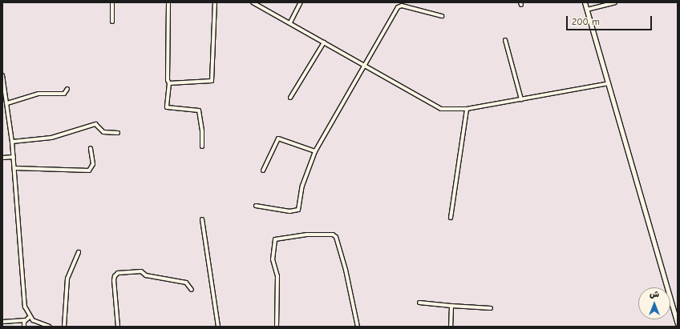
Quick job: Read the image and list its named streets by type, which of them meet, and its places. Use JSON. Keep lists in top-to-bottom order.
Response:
{
  "scale_bar": "200 m",
  "north": "top"
}
